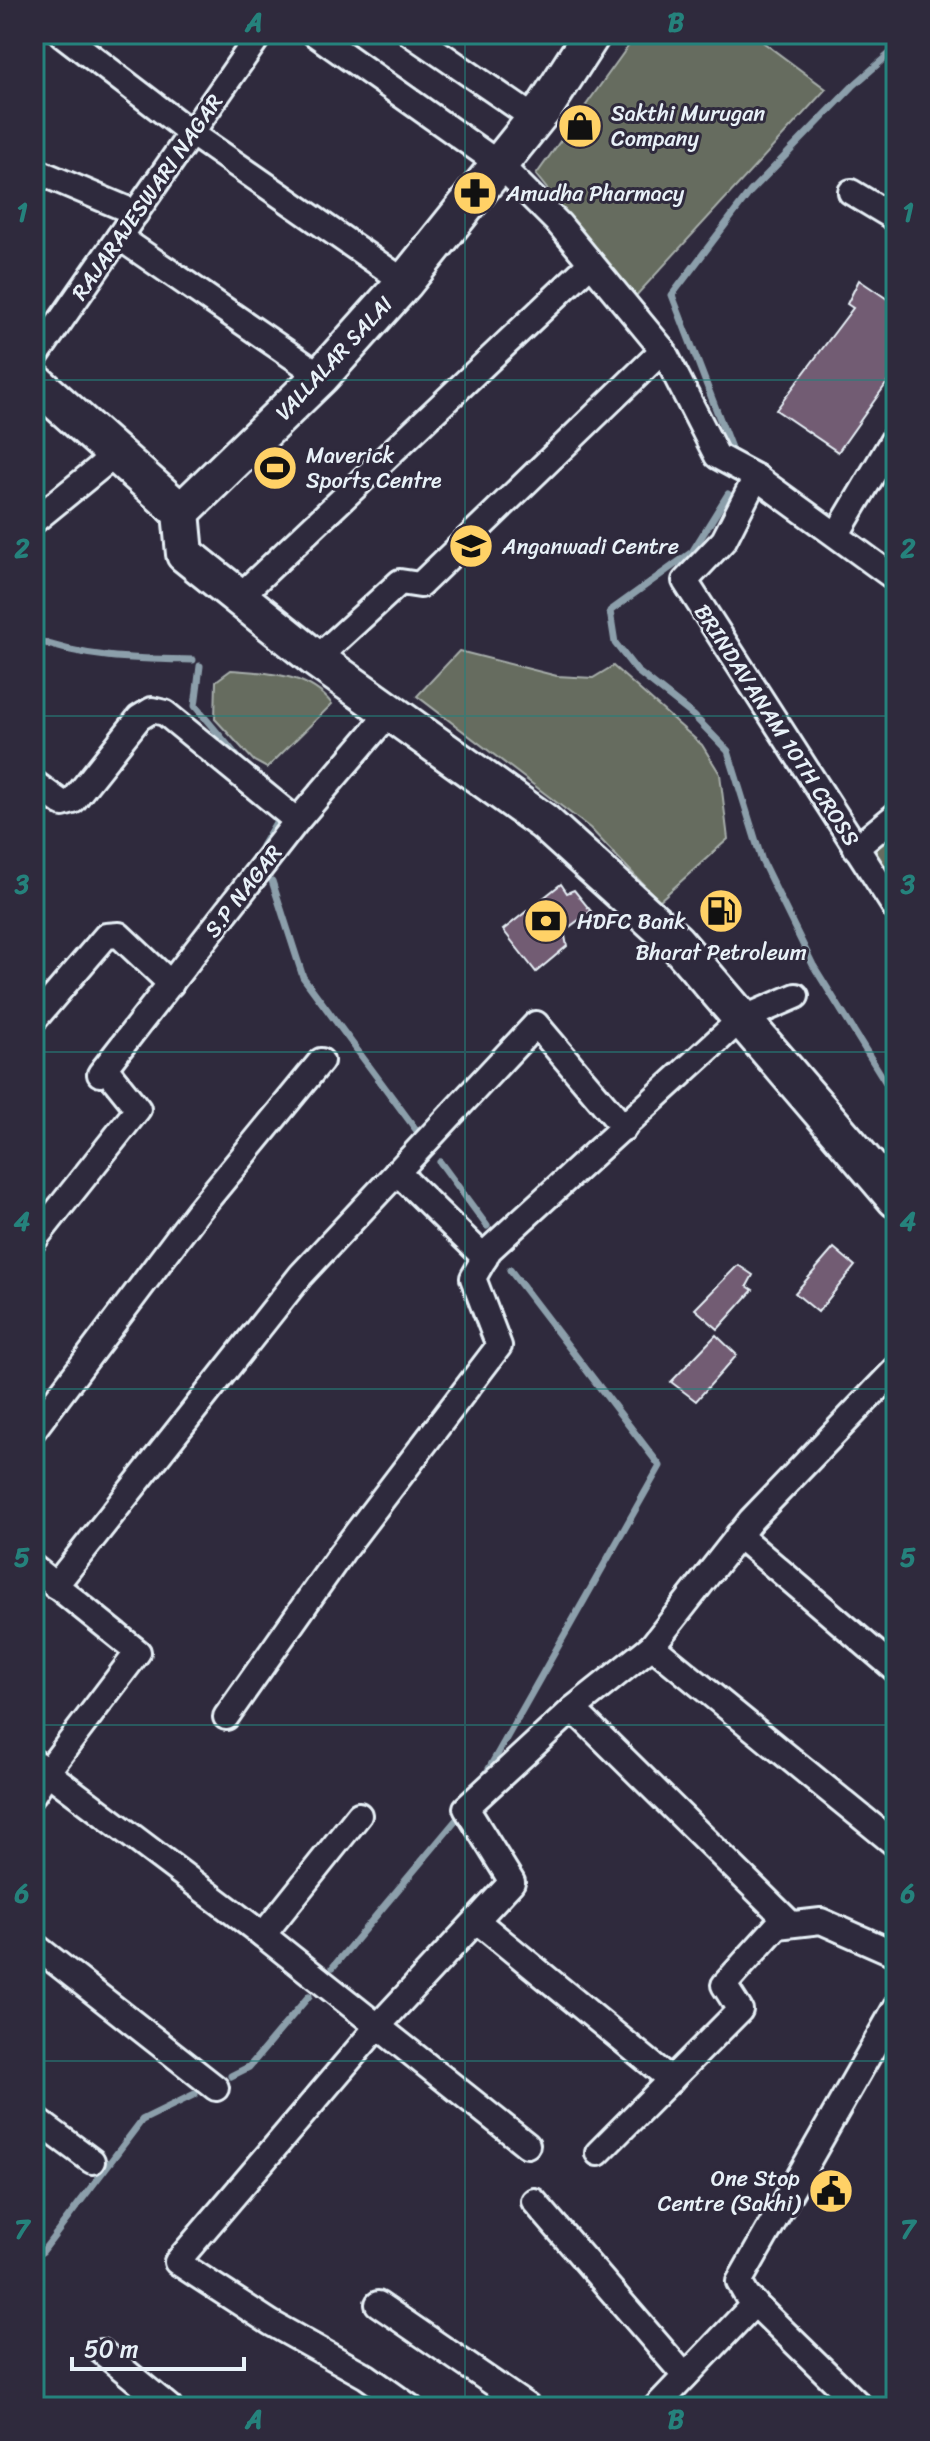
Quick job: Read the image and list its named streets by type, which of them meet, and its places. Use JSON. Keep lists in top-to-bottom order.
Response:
{
  "streets": {
    "street": [
      "RAJARAJESWARI NAGAR",
      "VALLALAR SALAI",
      "BRINDAVANAM 10TH CROSS",
      "S.P NAGAR"
    ]
  },
  "places": {
    "shop": ["Sakthi Murugan Company"],
    "pharmacy": ["Amudha Pharmacy"],
    "sports": ["Maverick Sports Centre"],
    "school or university": ["Anganwadi Centre"],
    "fuel station": ["Bharat Petroleum"],
    "bank": ["HDFC Bank"],
    "public building": ["One Stop Centre (Sakhi)"]
  },
  "scale_bar": "50 m",
  "grid": {
    "columns": ["A", "B"],
    "rows": [
      "1",
      "2",
      "3",
      "4",
      "5",
      "6",
      "7"
    ]
  }
}
